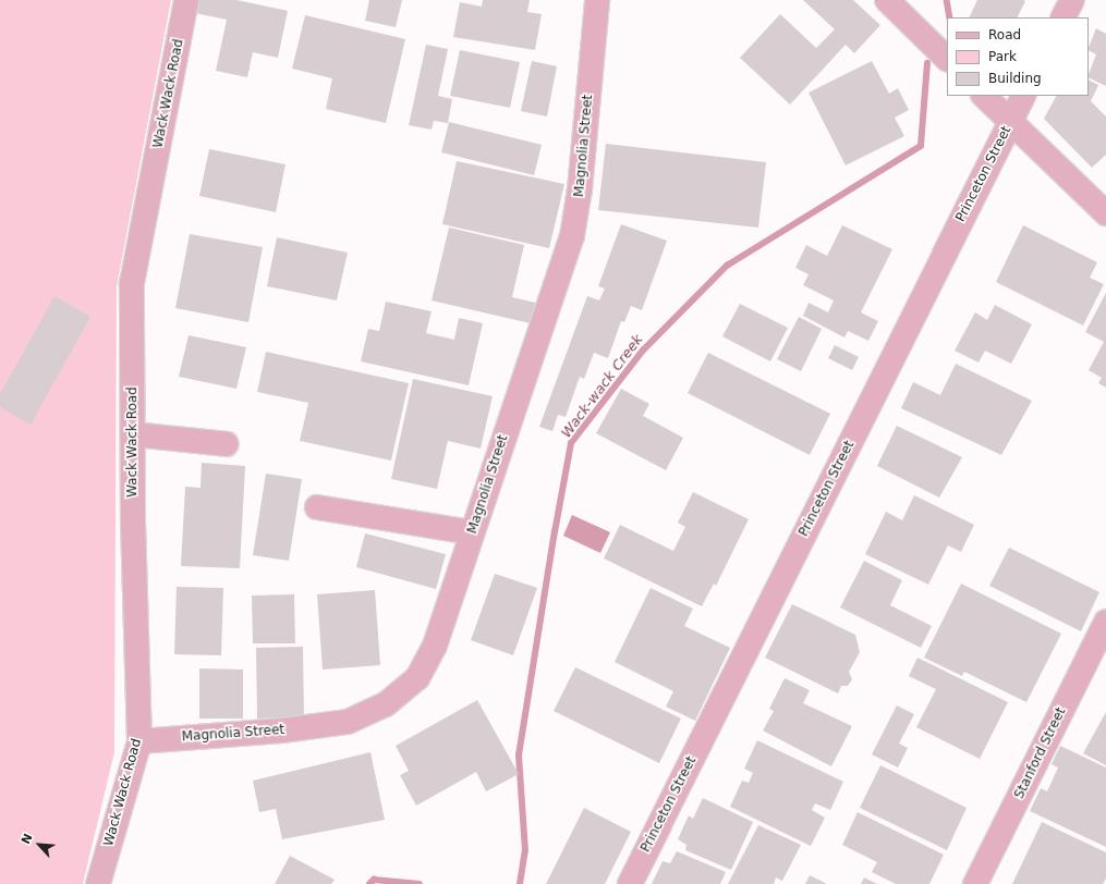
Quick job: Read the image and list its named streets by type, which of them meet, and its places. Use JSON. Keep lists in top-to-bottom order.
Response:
{
  "streets": {
    "street": [
      "Wack Wack Road",
      "Magnolia Street",
      "Princeton Street",
      "Stanford Street"
    ]
  },
  "crossings": [
    ["Wack Wack Road", "Magnolia Street"]
  ],
  "water": ["Wack-wack Creek"],
  "legend": ["Road", "Park", "Building"],
  "north": "top left"
}
